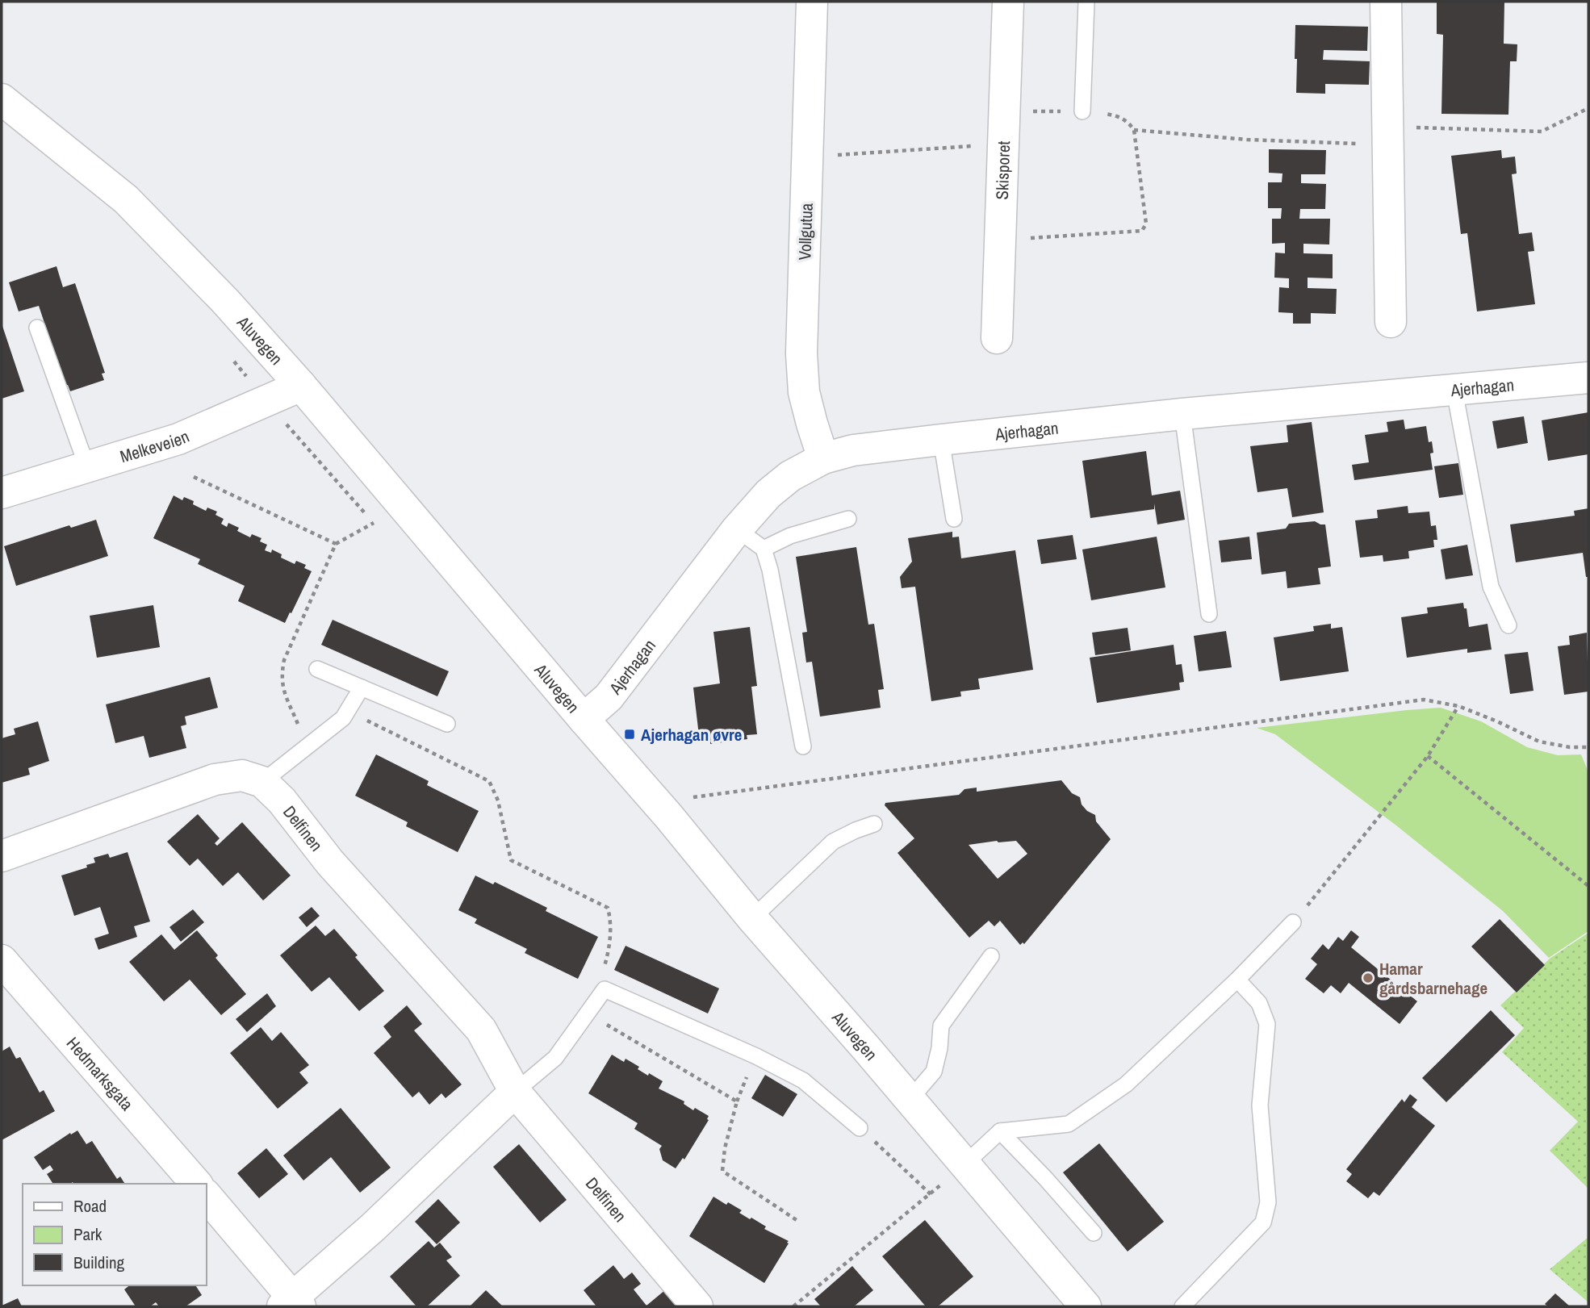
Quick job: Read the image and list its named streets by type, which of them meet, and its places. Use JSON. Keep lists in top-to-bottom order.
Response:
{
  "streets": {
    "street": [
      "Skisporet",
      "Vollgutua",
      "Aluvegen",
      "Ajerhagan",
      "Melkeveien",
      "Delfinen",
      "Hedmarksgata"
    ]
  },
  "crossings": [
    ["Vollgutua", "Ajerhagan"],
    ["Aluvegen", "Ajerhagan"],
    ["Aluvegen", "Melkeveien"]
  ],
  "places": {
    "transit": ["Ajerhagan øvre"],
    "other": ["Hamar gårdsbarnehage"]
  },
  "legend": ["Road", "Park", "Building"]
}
